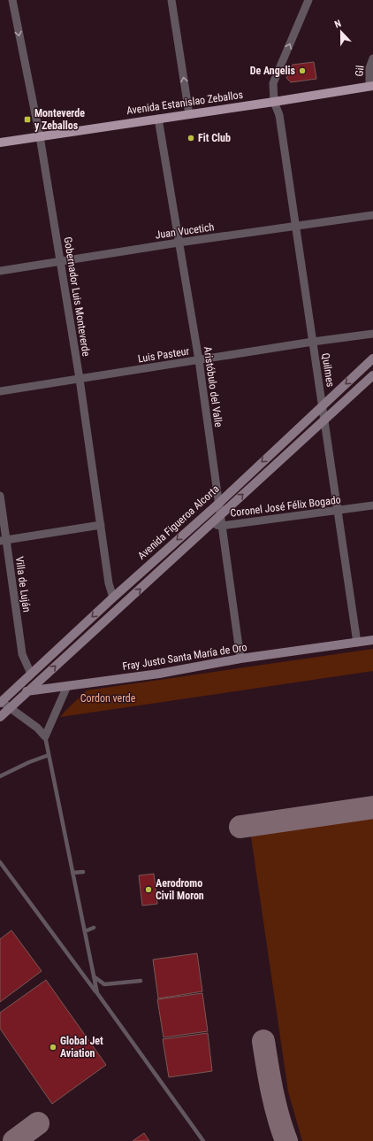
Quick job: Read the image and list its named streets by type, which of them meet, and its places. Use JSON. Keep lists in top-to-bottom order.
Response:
{
  "streets": {
    "main road": ["Avenida Estanislao Zeballos", "Avenida Figueroa Alcorta", "Fray Justo Santa María de Oro"],
    "street": [
      "Gil",
      "Juan Vucetich",
      "Gobernador Luis Monteverde",
      "Luis Pasteur",
      "Quilmes",
      "Aristóbulo del Valle",
      "Coronel José Félix Bogado",
      "Villa de Luján"
    ]
  },
  "crossings": [
    ["Gil", "Avenida Estanislao Zeballos"],
    ["Avenida Estanislao Zeballos", "Gobernador Luis Monteverde"],
    ["Avenida Estanislao Zeballos", "Quilmes"],
    ["Avenida Estanislao Zeballos", "Aristóbulo del Valle"],
    ["Juan Vucetich", "Gobernador Luis Monteverde"],
    ["Juan Vucetich", "Quilmes"],
    ["Juan Vucetich", "Aristóbulo del Valle"],
    ["Gobernador Luis Monteverde", "Luis Pasteur"],
    ["Gobernador Luis Monteverde", "Avenida Figueroa Alcorta"],
    ["Luis Pasteur", "Quilmes"],
    ["Luis Pasteur", "Aristóbulo del Valle"],
    ["Quilmes", "Coronel José Félix Bogado"],
    ["Quilmes", "Avenida Figueroa Alcorta"],
    ["Quilmes", "Fray Justo Santa María de Oro"],
    ["Aristóbulo del Valle", "Coronel José Félix Bogado"],
    ["Aristóbulo del Valle", "Avenida Figueroa Alcorta"],
    ["Aristóbulo del Valle", "Fray Justo Santa María de Oro"],
    ["Coronel José Félix Bogado", "Avenida Figueroa Alcorta"],
    ["Avenida Figueroa Alcorta", "Villa de Luján"],
    ["Avenida Figueroa Alcorta", "Fray Justo Santa María de Oro"]
  ],
  "parks": ["Cordon verde"],
  "places": {
    "other": [
      "De Angelis",
      "Fit Club",
      "Aerodromo Civil Moron",
      "Global Jet Aviation"
    ],
    "transit": ["Monteverde y Zeballos"]
  },
  "north": "top"
}
